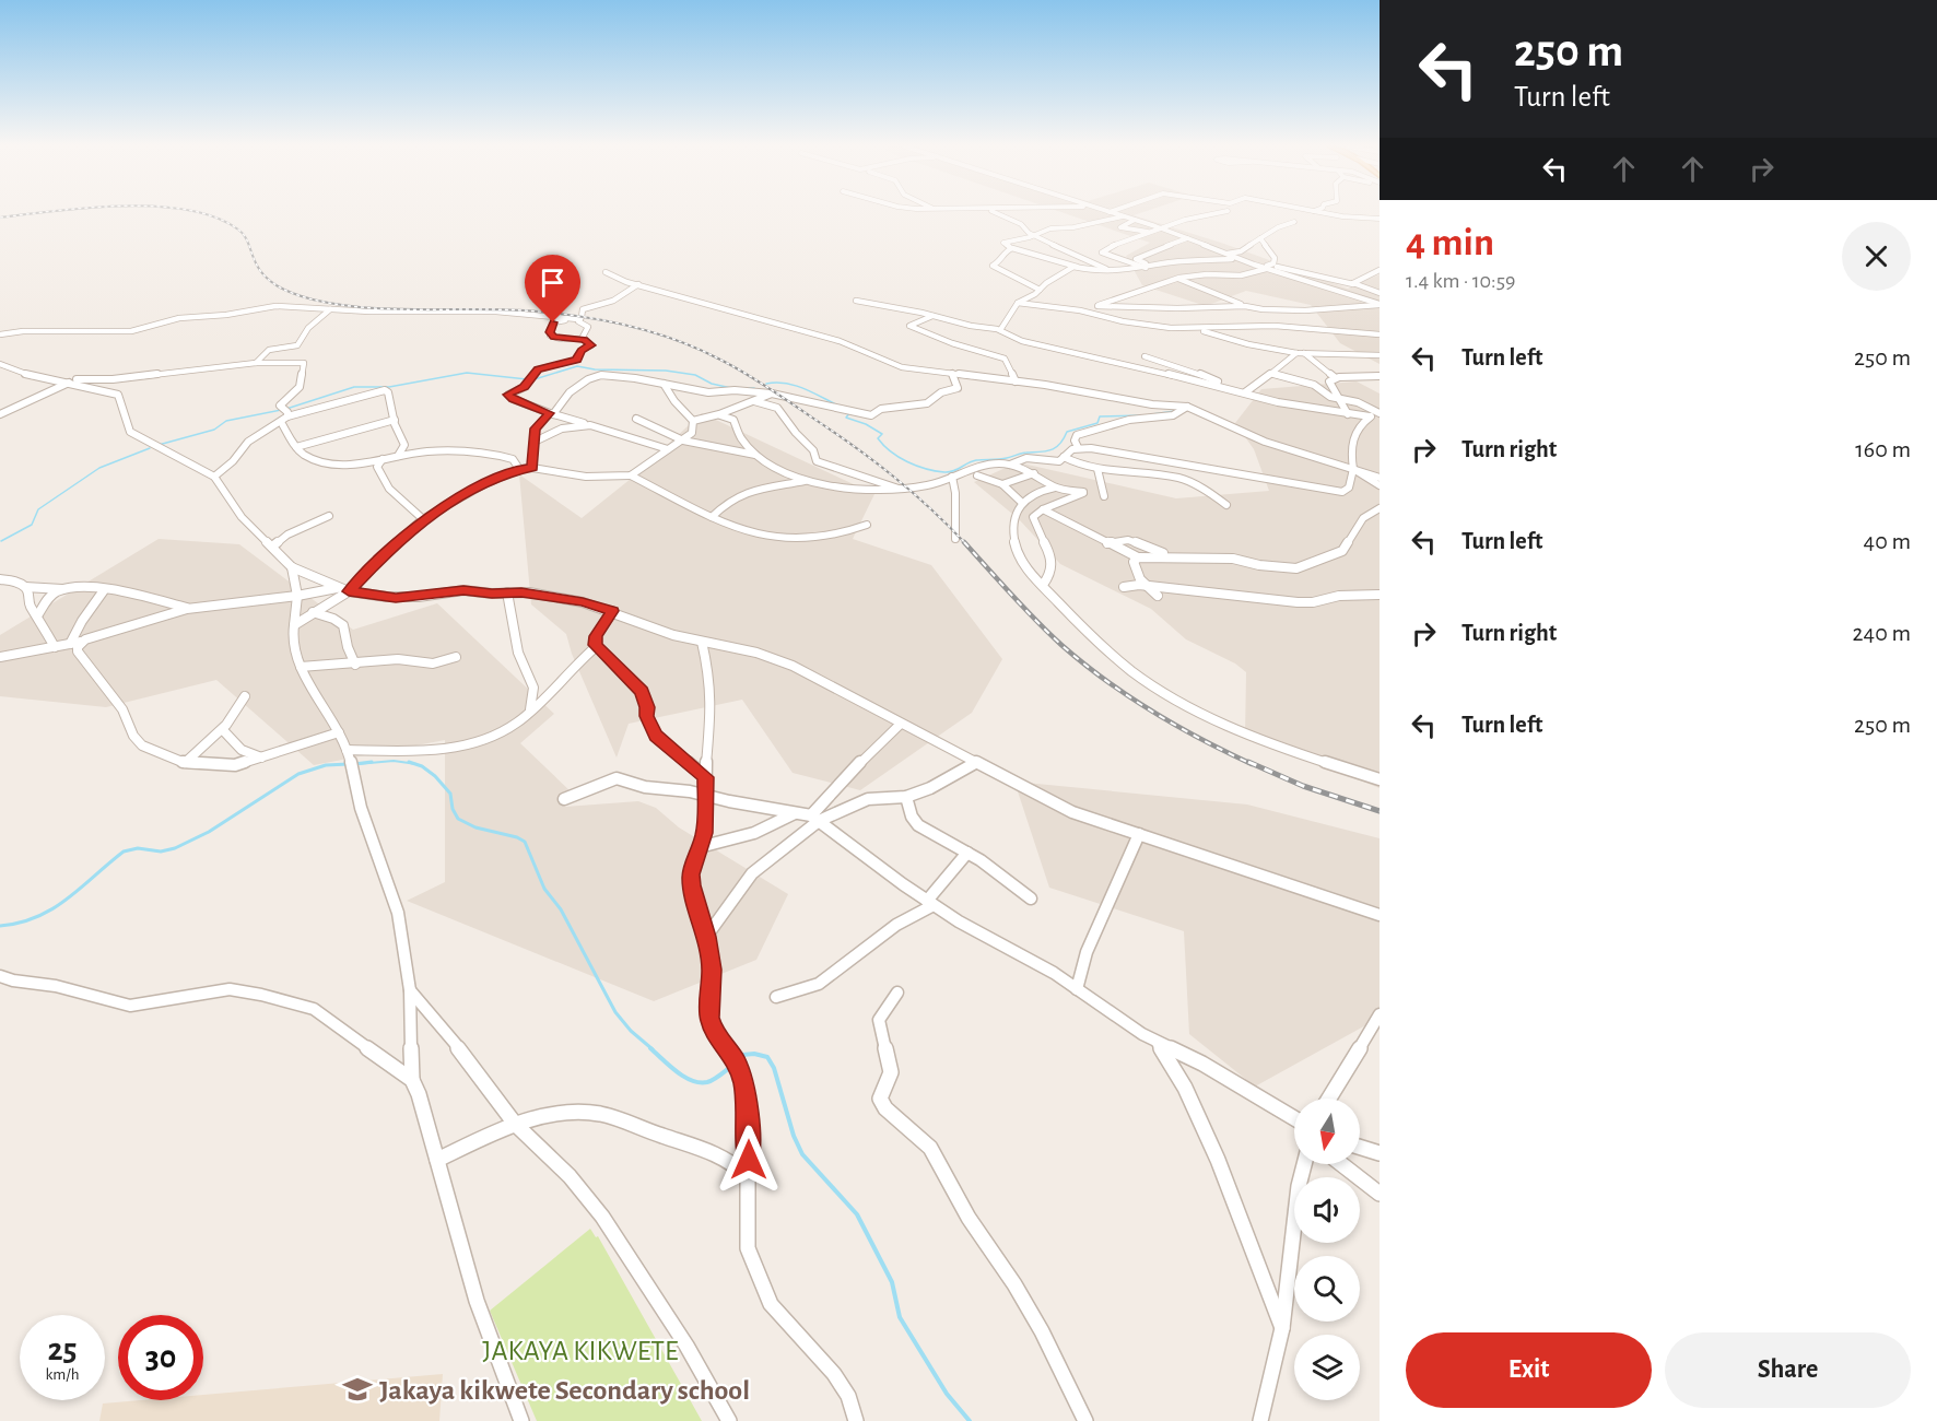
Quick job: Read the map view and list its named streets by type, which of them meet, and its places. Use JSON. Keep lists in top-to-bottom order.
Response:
{
  "parks": ["JAKAYA KIKWETE"],
  "places": {
    "school or university": ["Jakaya kikwete Secondary school"]
  },
  "north": "bottom",
  "page": {
    "turn": ["250 m", "Turn left"],
    "heading": ["4 min", "1.4 km · 10:59"],
    "list": [
      {
        "name": "Turn left",
        "value": "250 m"
      },
      {
        "name": "Turn right",
        "value": "160 m"
      },
      {
        "name": "Turn left",
        "value": "40 m"
      },
      {
        "name": "Turn right",
        "value": "240 m"
      },
      {
        "name": "Turn left",
        "value": "250 m"
      }
    ],
    "speed": "25 km/h",
    "limit": "30",
    "buttons": ["Exit", "Share"]
  }
}
